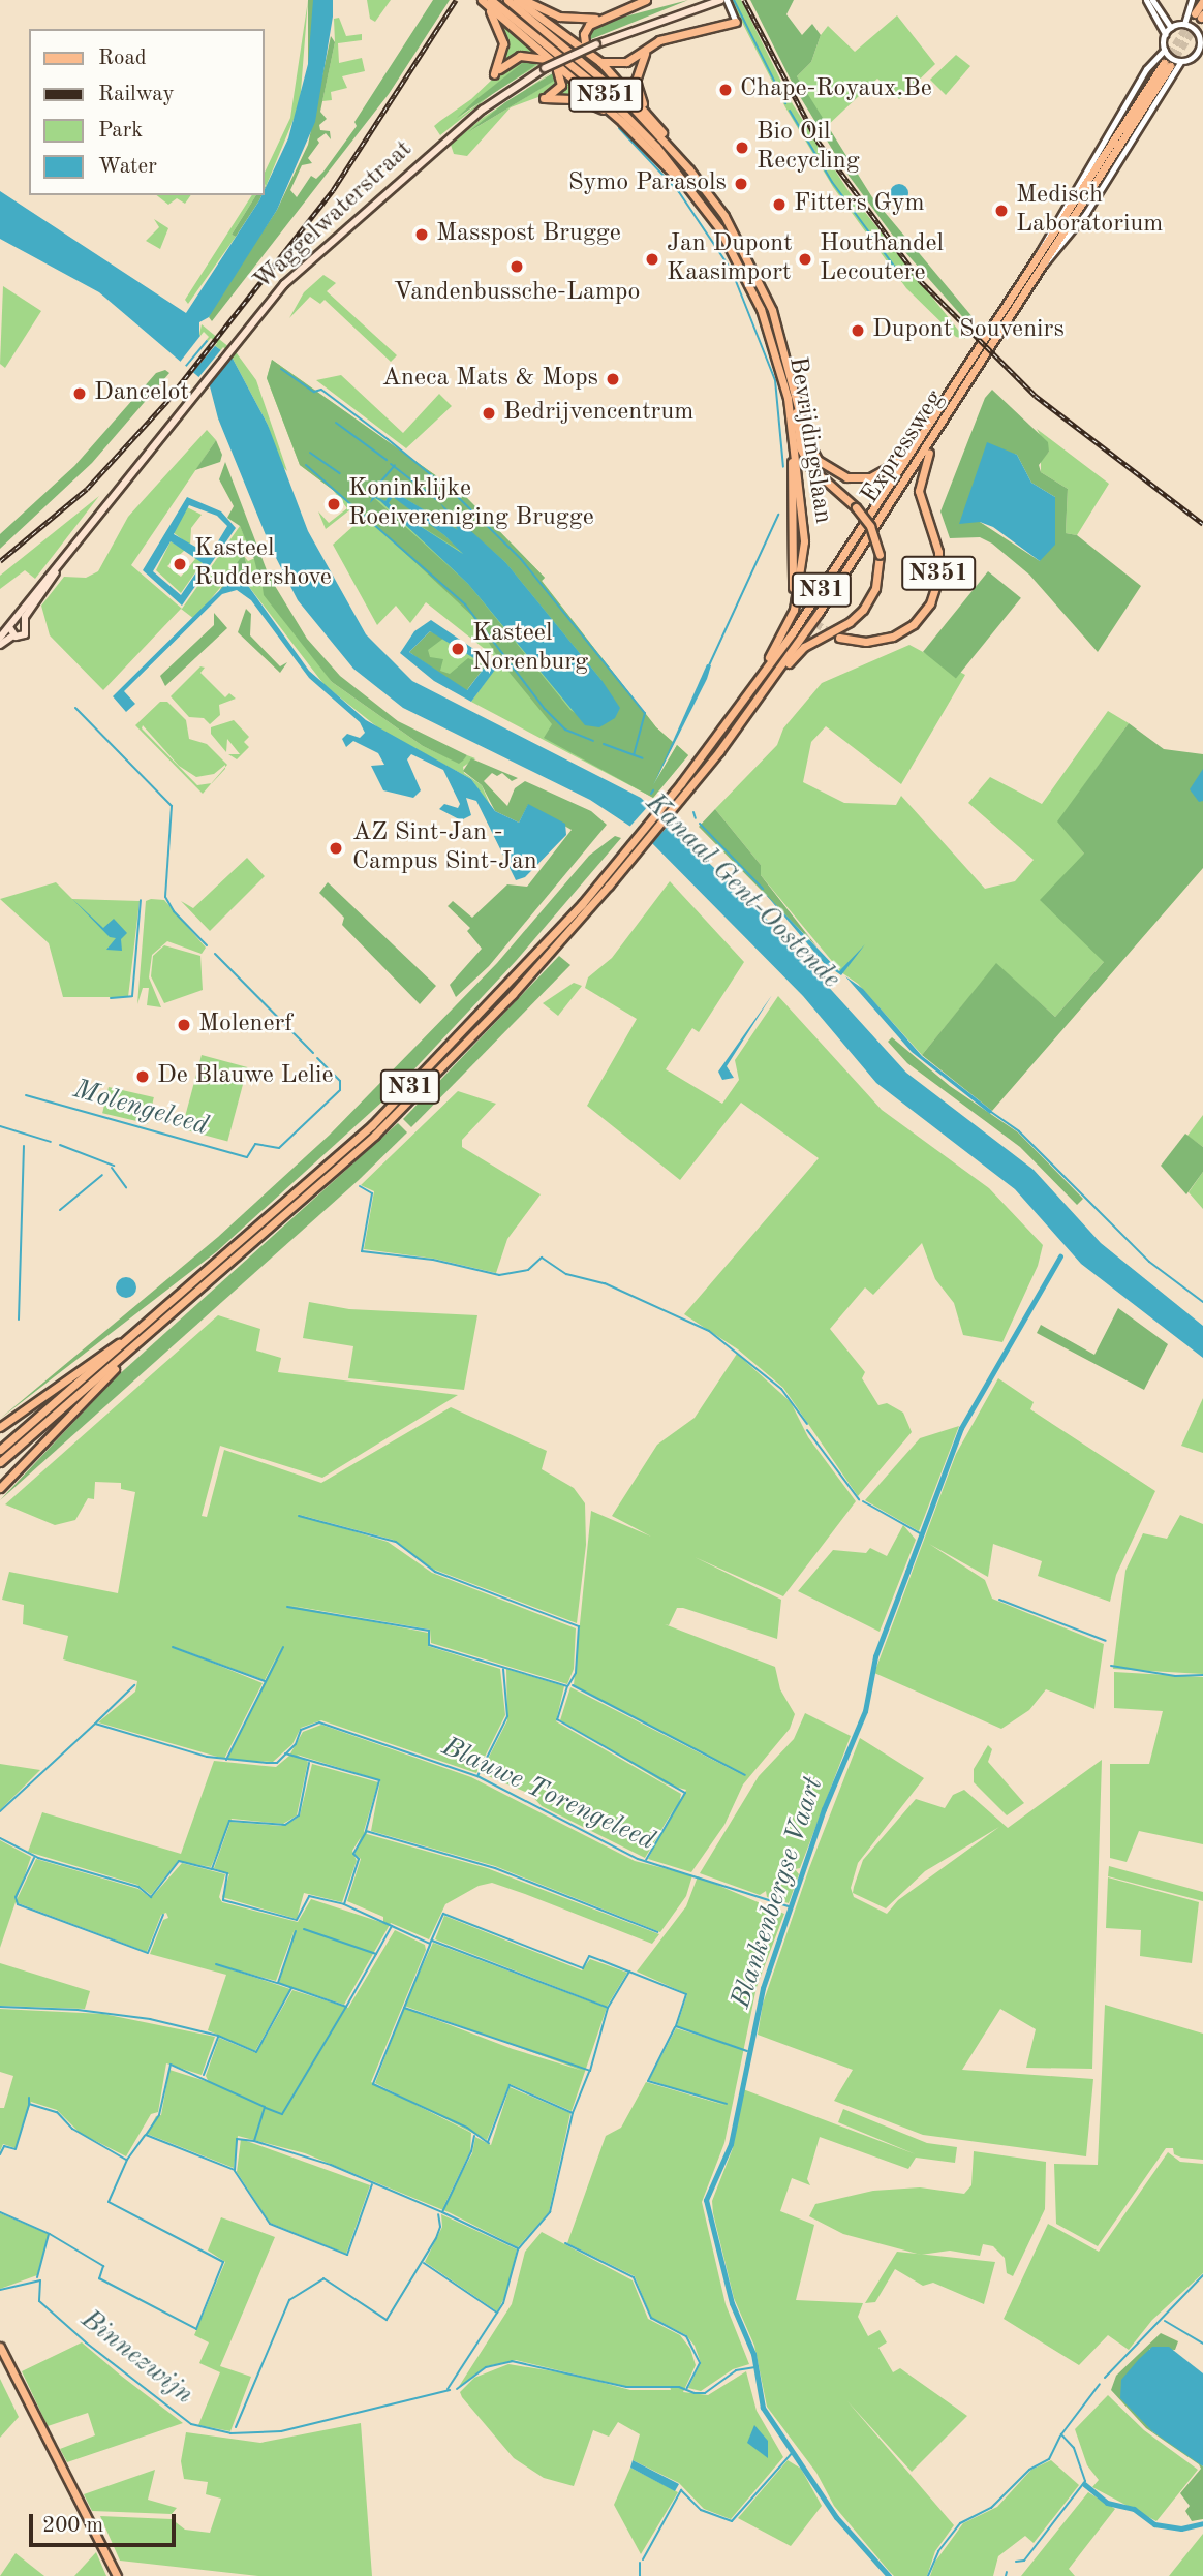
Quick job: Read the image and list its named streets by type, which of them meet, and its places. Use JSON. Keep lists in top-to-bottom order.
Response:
{
  "streets": {
    "main road": [
      "N351",
      "Waggelwaterstraat",
      "Bevrijdingslaan",
      "Expressweg",
      "N31"
    ]
  },
  "crossings": [
    ["N351", "Bevrijdingslaan"],
    ["N351", "Expressweg"],
    ["Bevrijdingslaan", "Expressweg"],
    ["Expressweg", "N31"]
  ],
  "water": [
    "Kanaal Gent-Oostende",
    "Molengeleed",
    "Blauwe Torengeleed",
    "Blankenbergse Vaart",
    "Binnezwijn"
  ],
  "places": [
    "Chape-Royaux.Be",
    "Bio Oil Recycling",
    "Symo Parasols",
    "Fitters Gym",
    "Medisch Laboratorium",
    "Masspost Brugge",
    "Jan Dupont Kaasimport",
    "Houthandel Lecoutere",
    "Vandenbussche-Lampo",
    "Dupont Souvenirs",
    "Aneca Mats & Mops",
    "Dancelot",
    "Bedrijvencentrum",
    "Koninklijke Roeivereniging Brugge",
    "Kasteel Ruddershove",
    "Kasteel Norenburg",
    "AZ Sint-Jan - Campus Sint-Jan",
    "Molenerf",
    "De Blauwe Lelie"
  ],
  "legend": [
    "Road",
    "Railway",
    "Park",
    "Water"
  ],
  "scale_bar": "200 m"
}
